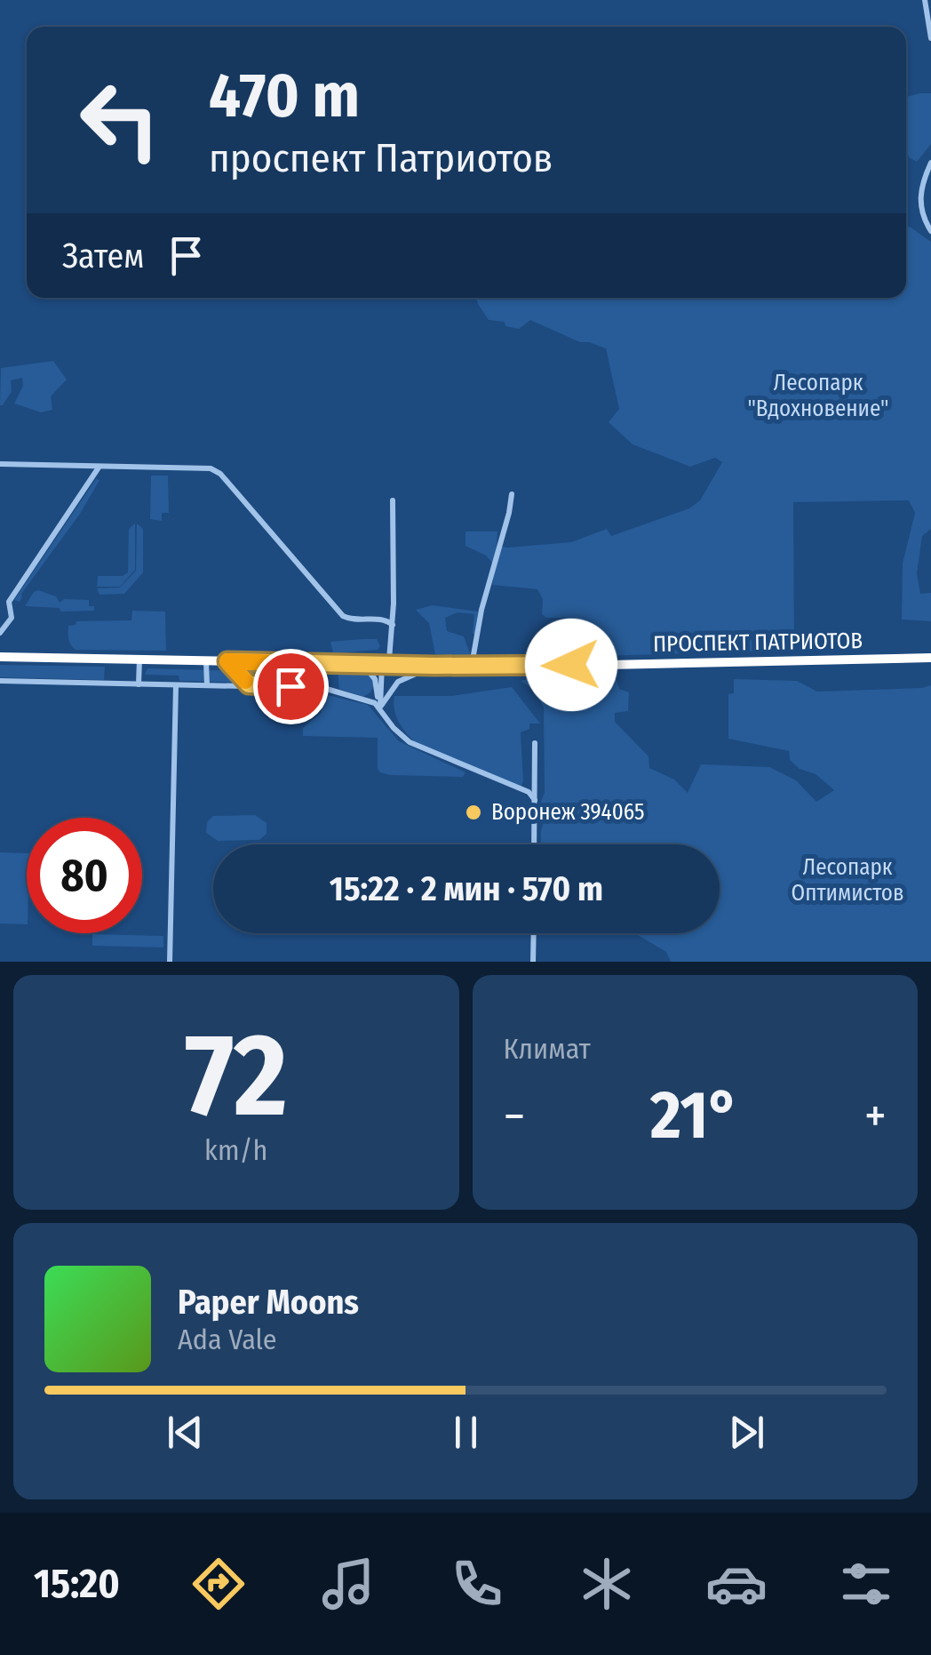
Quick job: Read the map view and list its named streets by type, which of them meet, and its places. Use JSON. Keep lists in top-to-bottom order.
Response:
{
  "streets": {
    "highway": ["ПРОСПЕКТ ПАТРИОТОВ"]
  },
  "parks": ["Лесопарк \"Вдохновение\"", "Лесопарк Оптимистов"],
  "places": ["Воронеж 394065"],
  "page": {
    "turn": ["470 m", "проспект Патриотов"],
    "then": "Затем",
    "limit": "80",
    "trip": "15:22 · 2 мин · 570 m",
    "tile": [
      ["72", "km/h"],
      "Климат"
    ],
    "heat": ["−", "21°", "+"],
    "song": ["Paper Moons", "Ada Vale"],
    "tabs": "15:20"
  }
}
